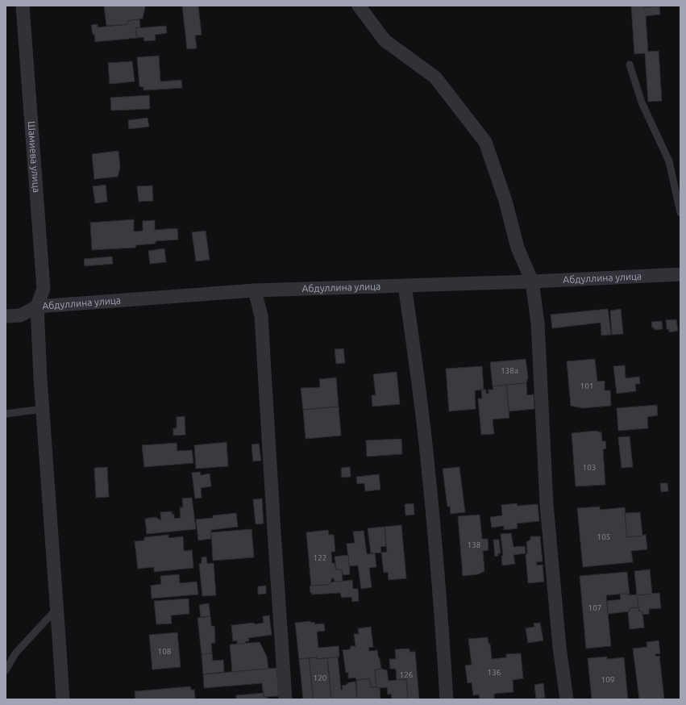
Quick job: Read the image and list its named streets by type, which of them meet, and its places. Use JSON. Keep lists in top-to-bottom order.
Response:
{
  "streets": {
    "street": ["Шамиева улица", "Абдуллина улица"]
  },
  "crossings": [
    ["Шамиева улица", "Абдуллина улица"]
  ],
  "house_numbers": [
    "138а",
    "101",
    "103",
    "105",
    "138",
    "122",
    "107",
    "108",
    "136",
    "126",
    "120",
    "109"
  ]
}
